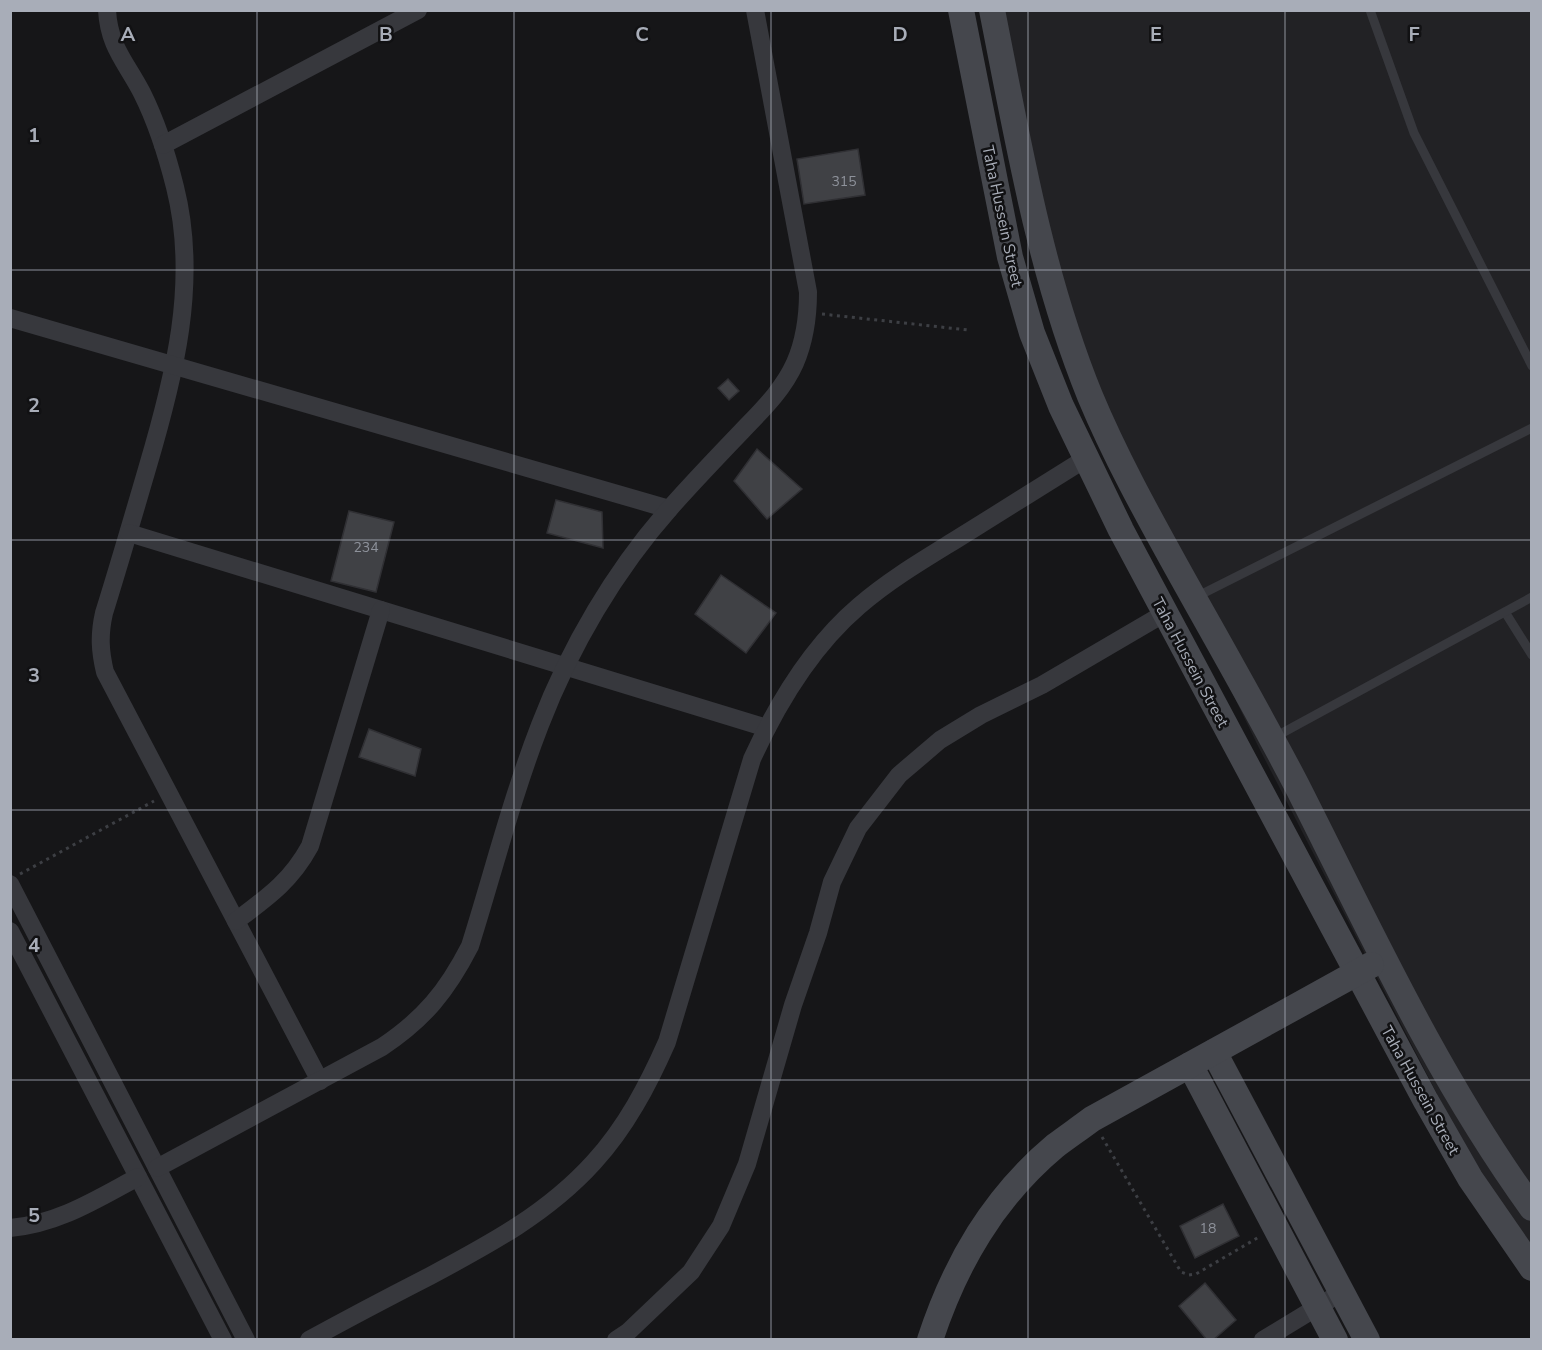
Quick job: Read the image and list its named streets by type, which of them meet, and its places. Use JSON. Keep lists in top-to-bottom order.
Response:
{
  "streets": {
    "main road": ["Taha Hussein Street"]
  },
  "house_numbers": ["315", "234", "18"],
  "grid": {
    "columns": [
      "A",
      "B",
      "C",
      "D",
      "E",
      "F"
    ],
    "rows": [
      "1",
      "2",
      "3",
      "4",
      "5"
    ]
  }
}
